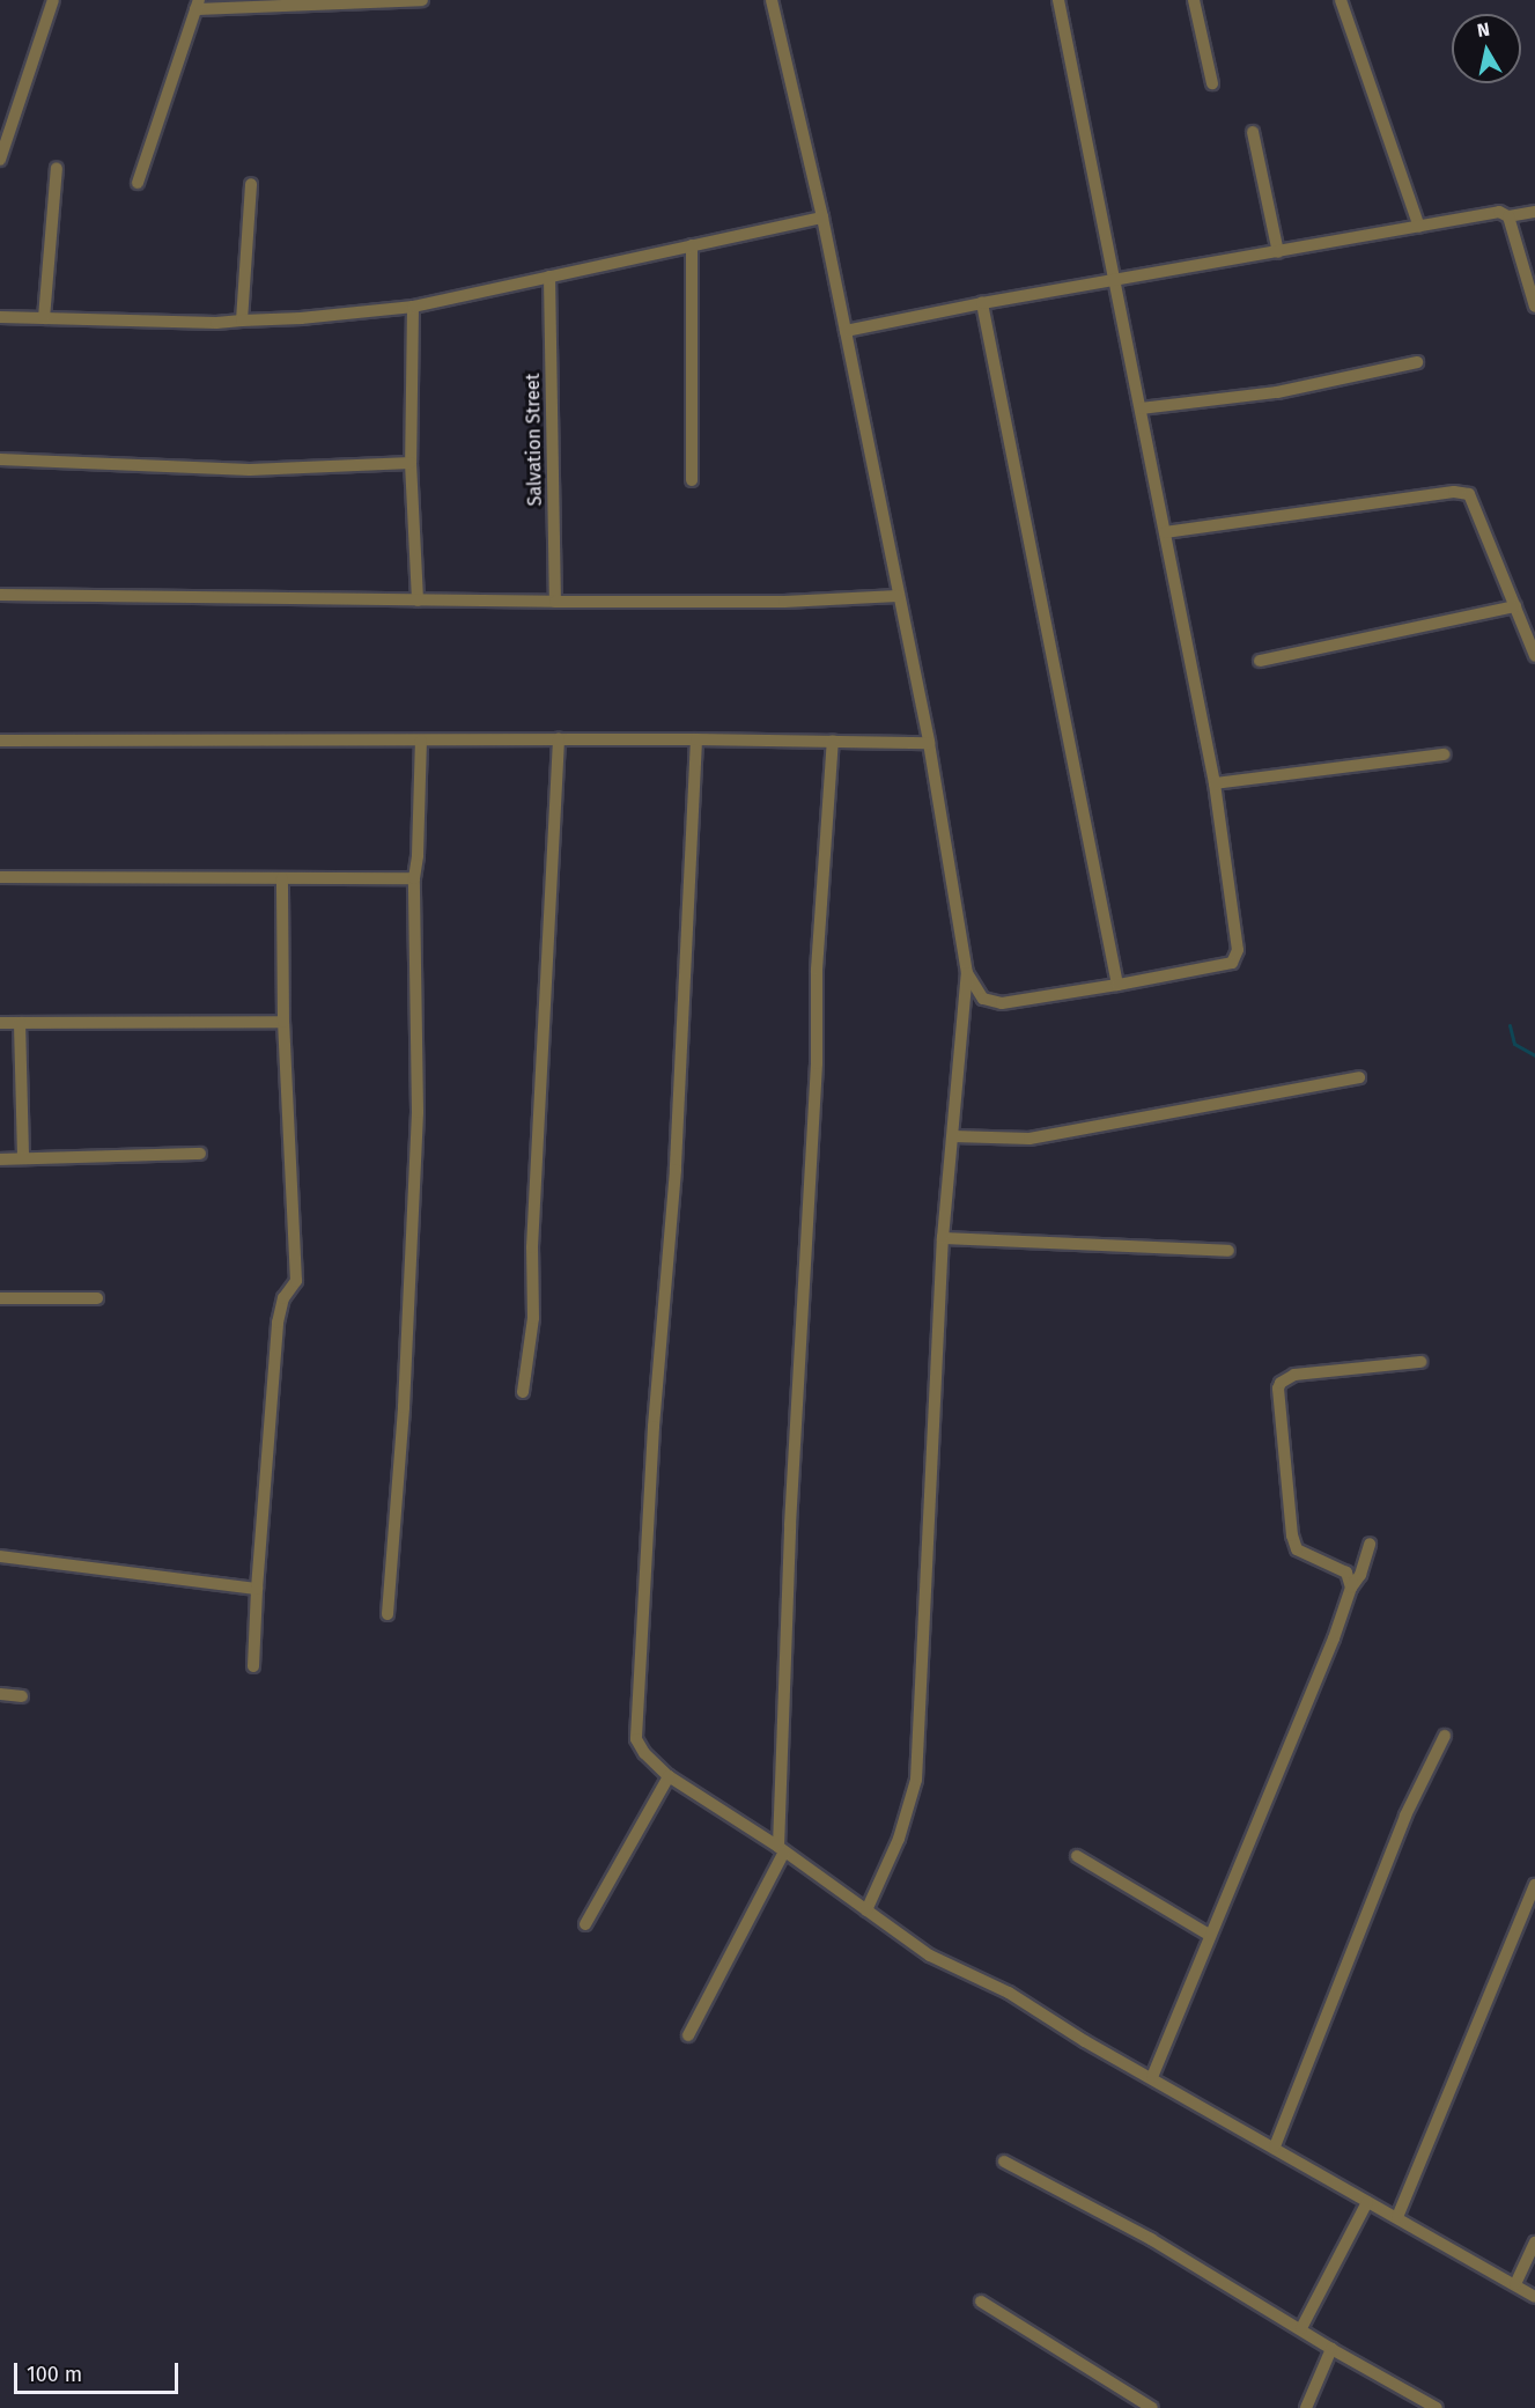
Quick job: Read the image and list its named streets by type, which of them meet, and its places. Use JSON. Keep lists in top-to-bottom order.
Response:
{
  "streets": {
    "street": ["Salvation Street"]
  },
  "scale_bar": "100 m",
  "north": "top"
}
